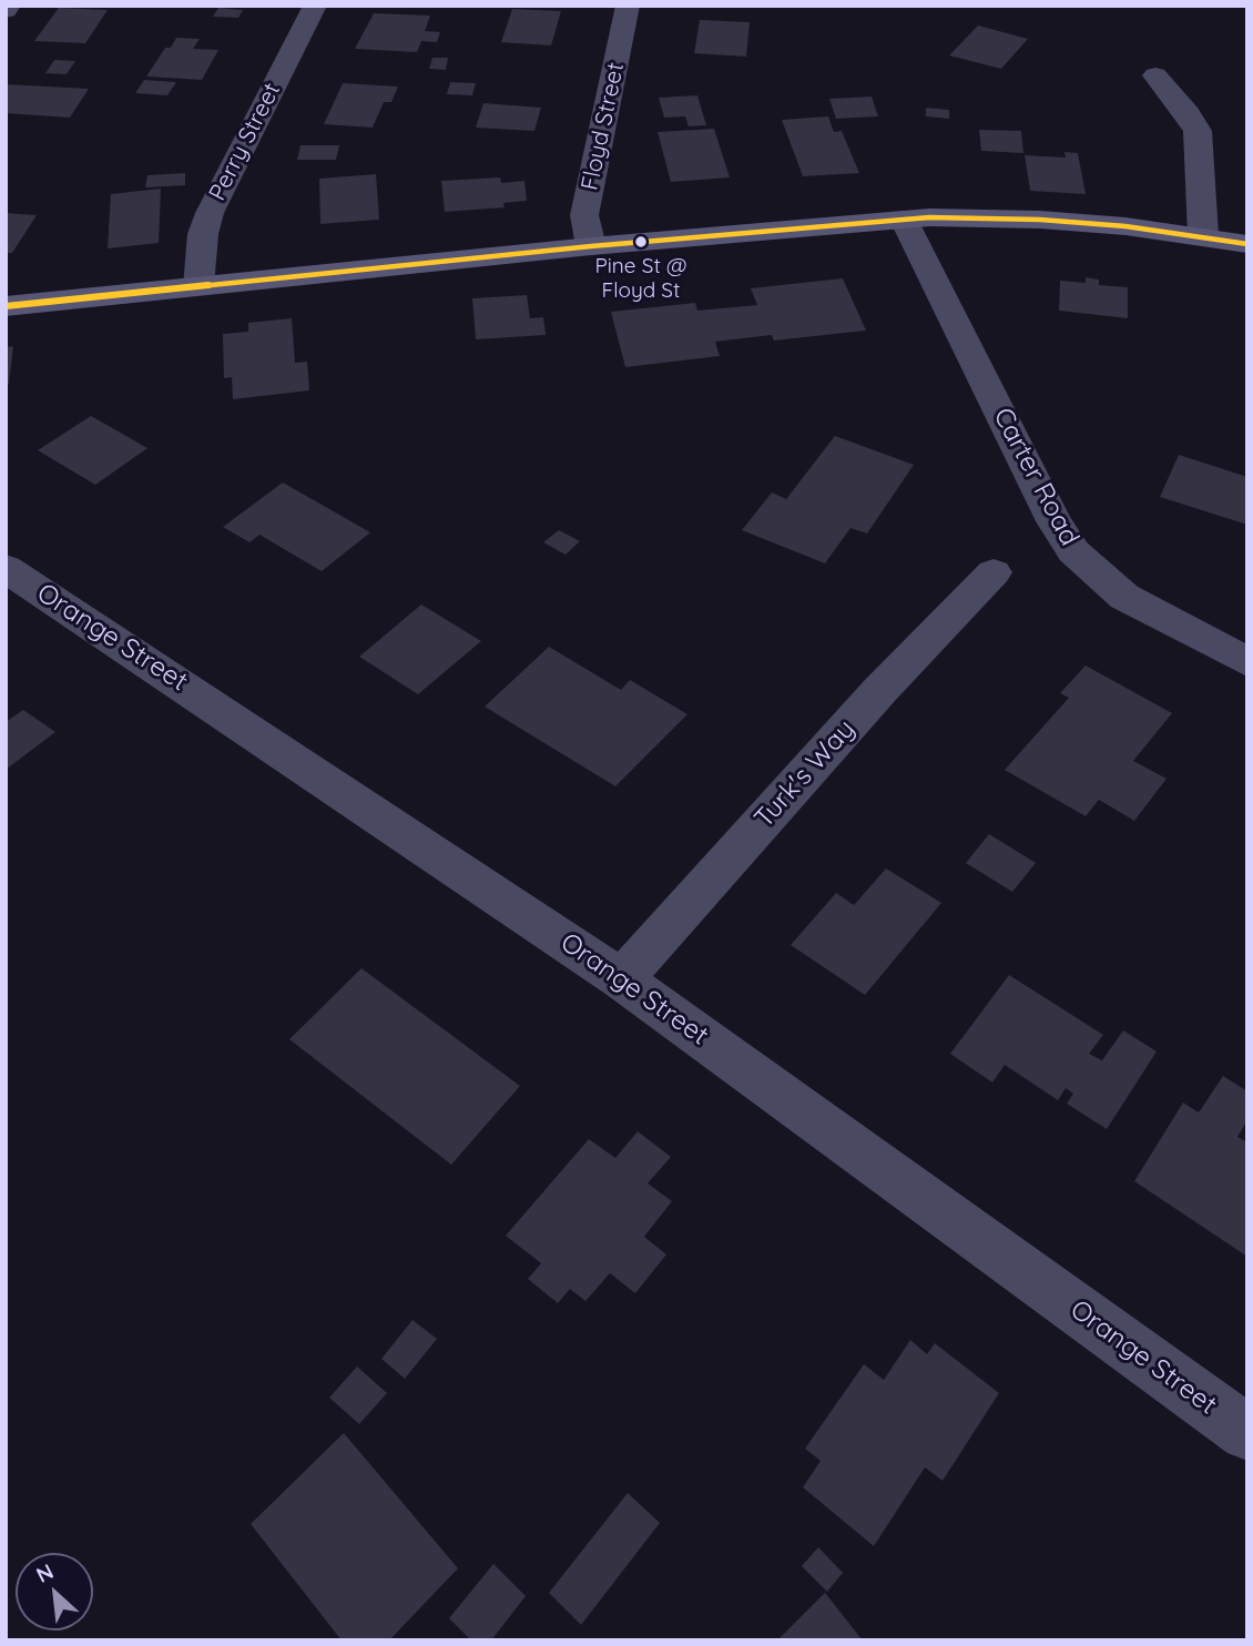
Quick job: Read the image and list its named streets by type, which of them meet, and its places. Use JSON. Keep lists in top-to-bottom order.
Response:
{
  "streets": {
    "street": [
      "Floyd Street",
      "Perry Street",
      "Carter Road",
      "Orange Street",
      "Turk's Way"
    ]
  },
  "crossings": [
    ["Orange Street", "Turk's Way"]
  ],
  "places": ["Pine St @ Floyd St"],
  "north": "top left"
}
